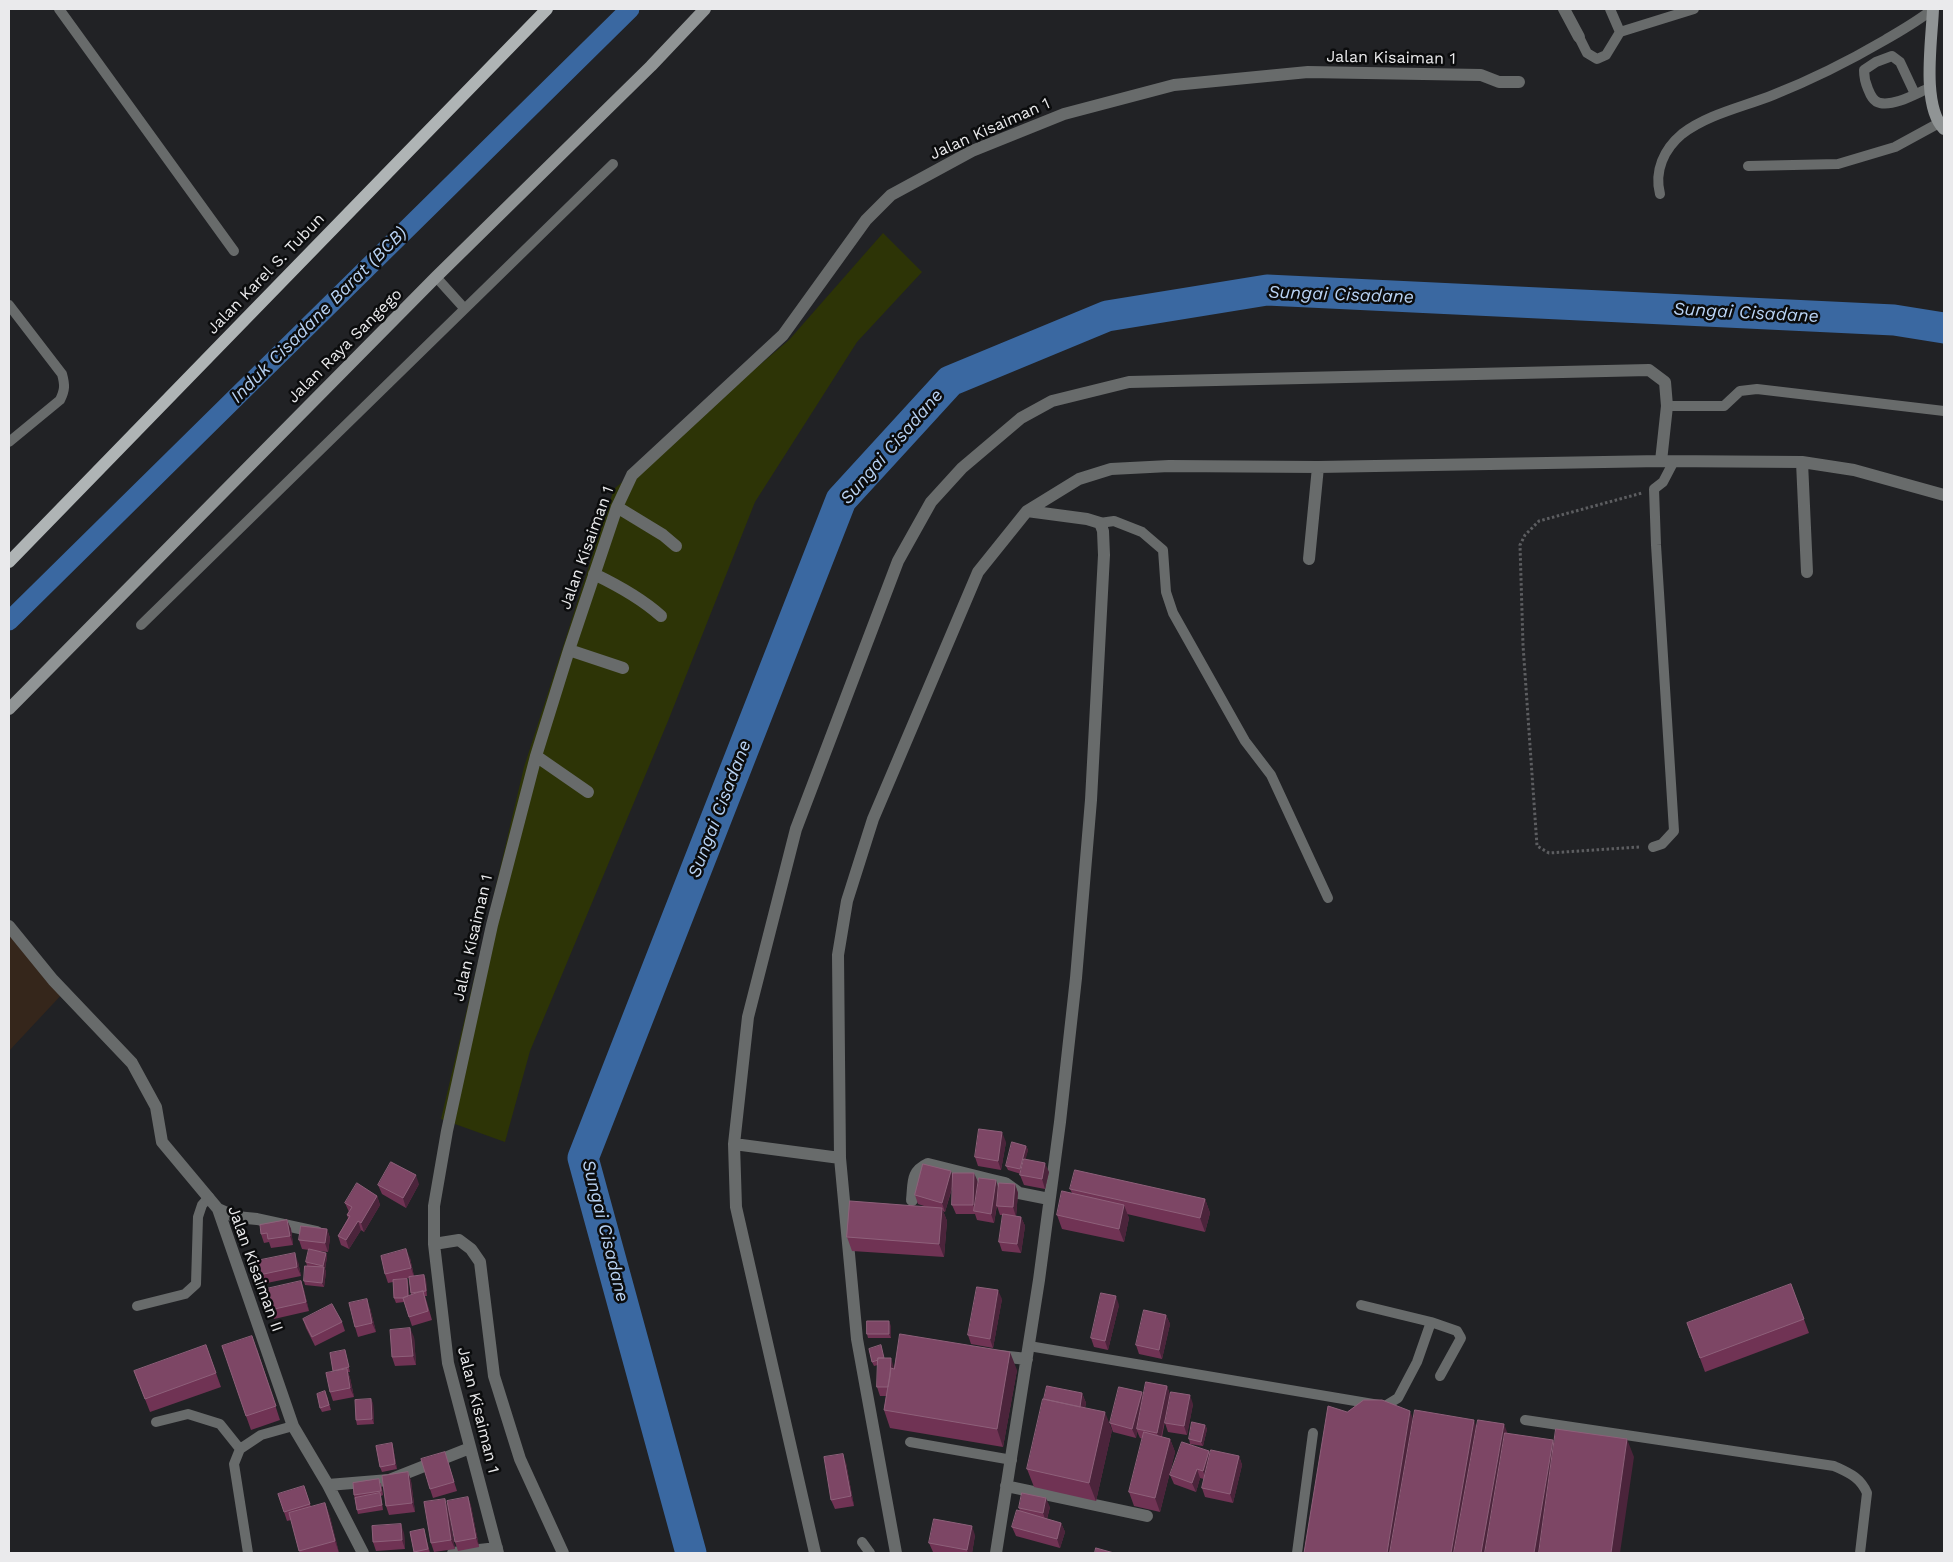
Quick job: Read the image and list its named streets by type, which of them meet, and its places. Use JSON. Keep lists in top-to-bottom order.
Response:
{
  "streets": {
    "main road": ["Jalan Karel S. Tubun"],
    "street": ["Jalan Kisaiman 1", "Jalan Raya Sangego", "Jalan Kisaiman II"]
  },
  "water": ["Sungai Cisadane", "Induk Cisadane Barat (BCB)"]
}
